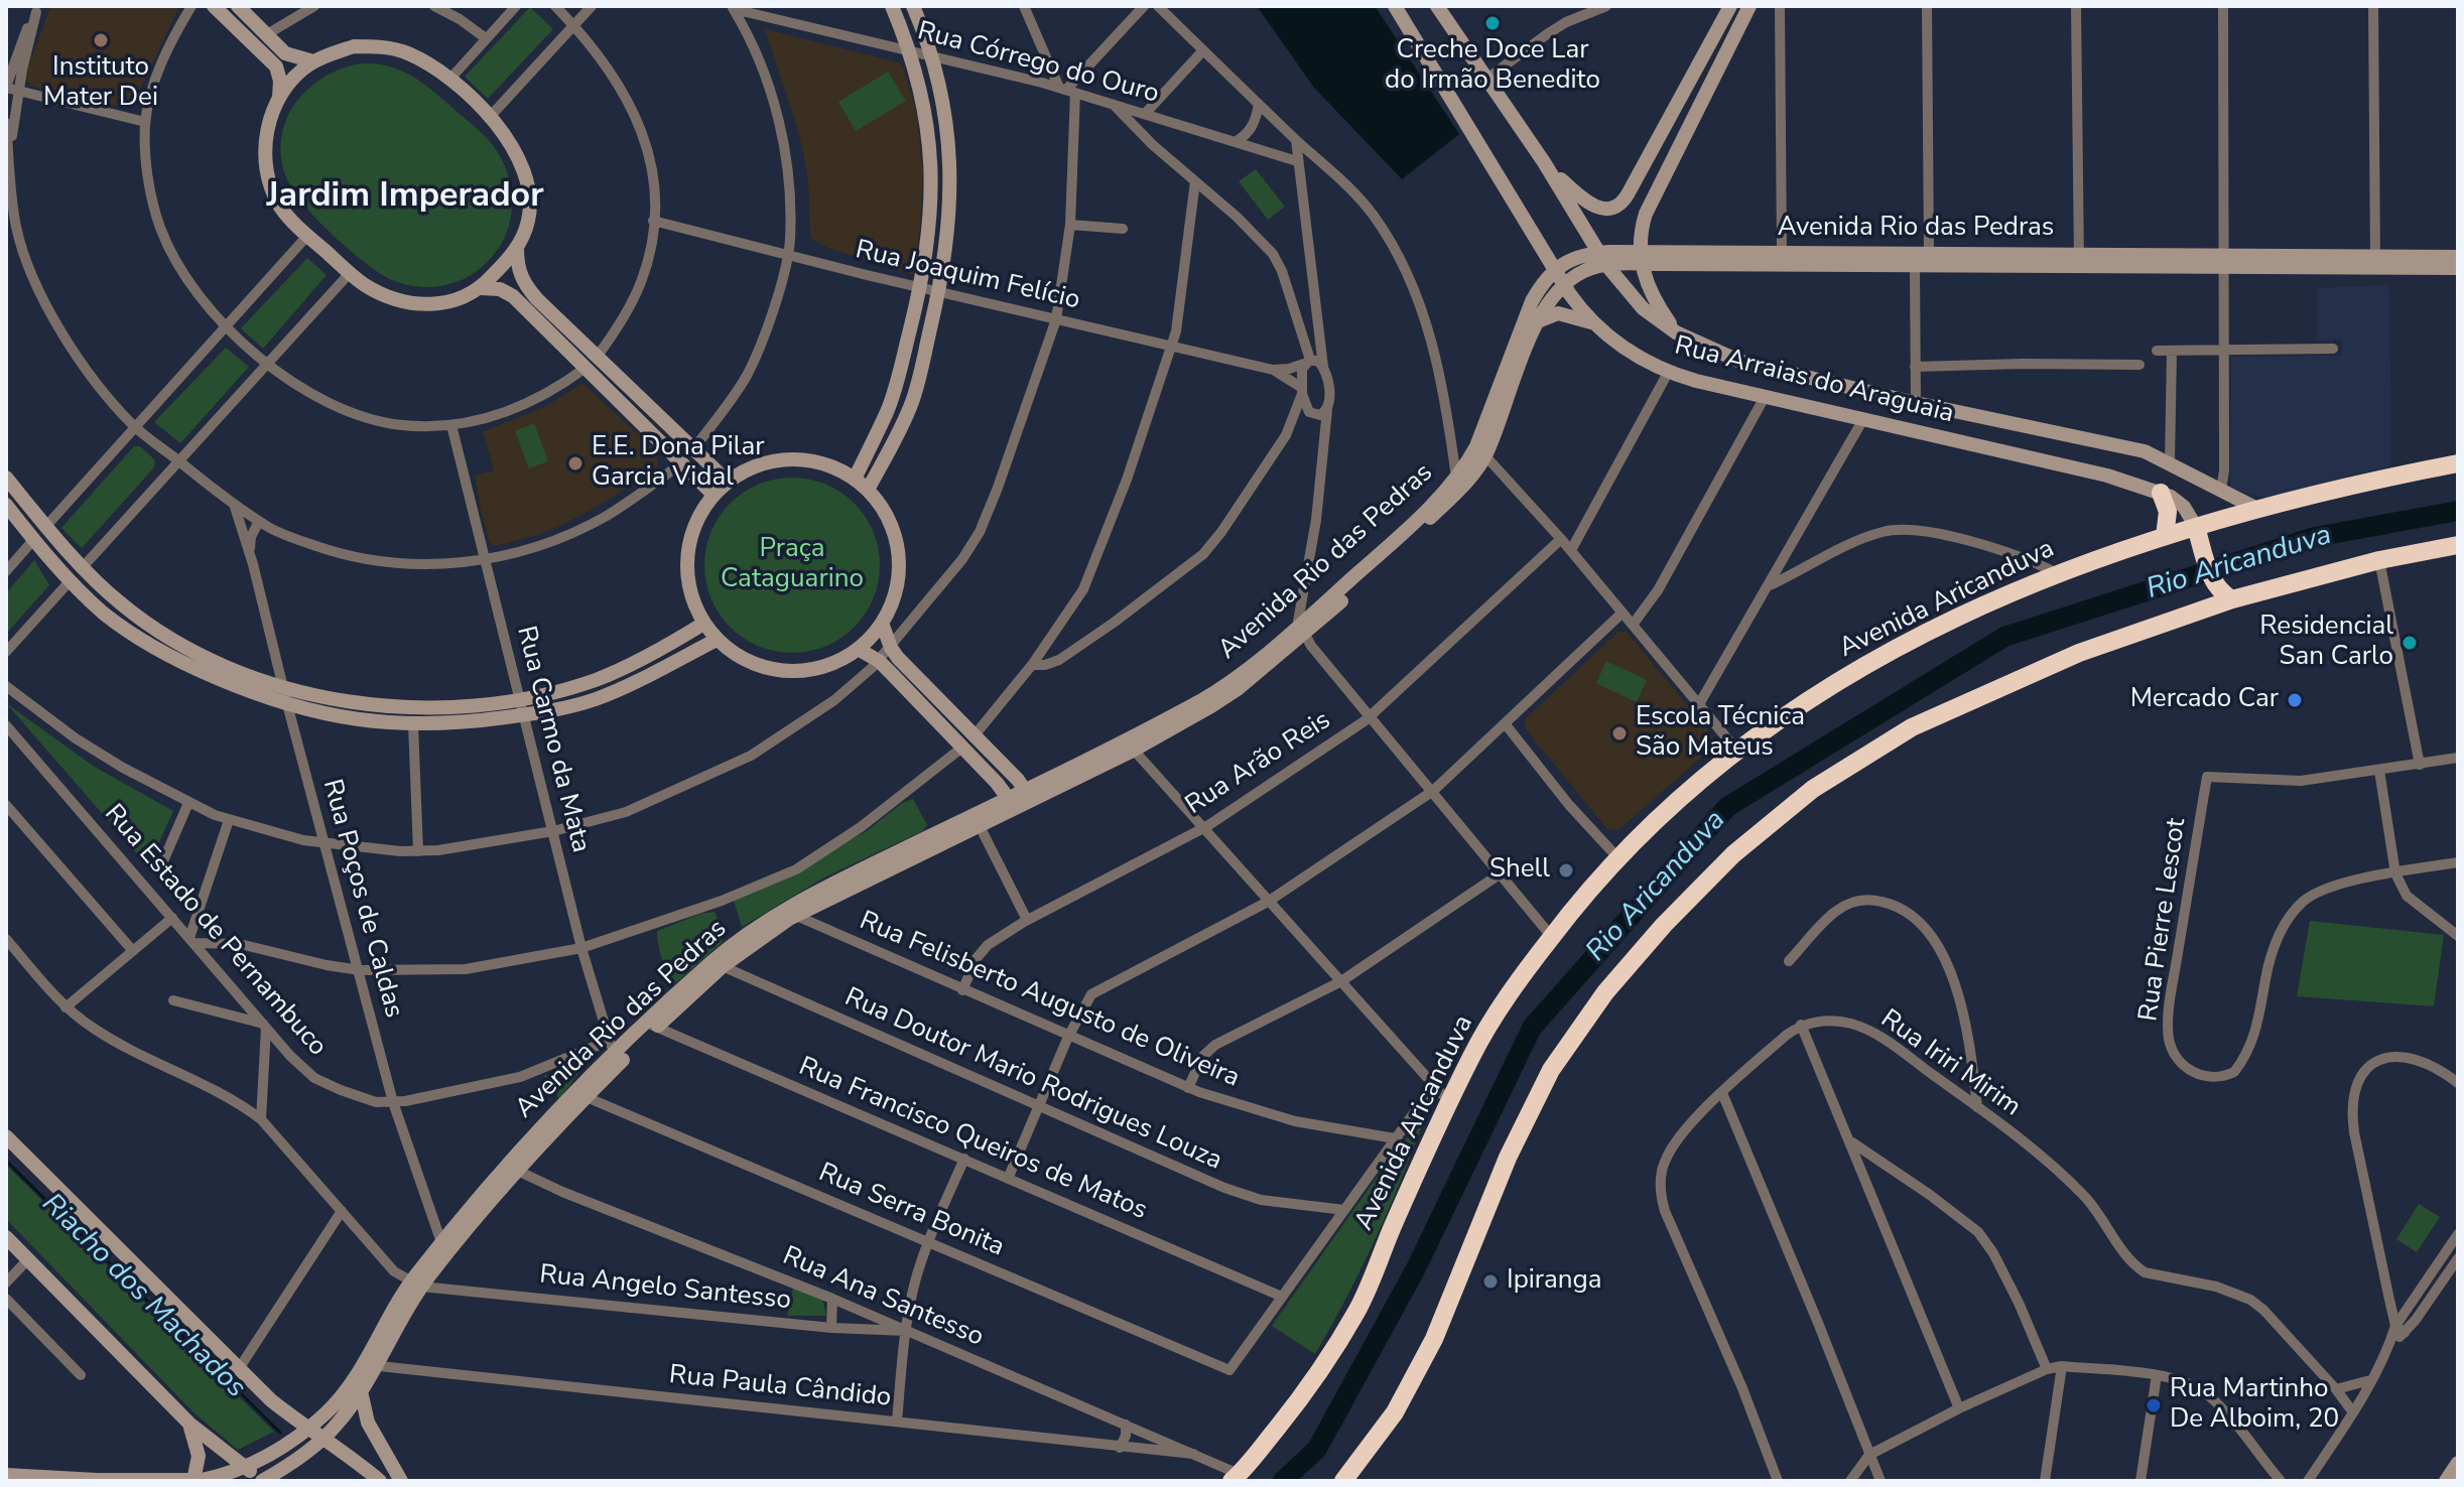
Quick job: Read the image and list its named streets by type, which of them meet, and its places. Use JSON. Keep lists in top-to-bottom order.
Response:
{
  "streets": {
    "highway": ["Avenida Aricanduva"],
    "main road": ["Avenida Rio das Pedras", "Rua Arraias do Araguaia"],
    "street": [
      "Rua Córrego do Ouro",
      "Rua Joaquim Felício",
      "Rua Carmo da Mata",
      "Rua Arão Reis",
      "Rua Poços de Caldas",
      "Rua Pierre Lescot",
      "Rua Estado de Pernambuco",
      "Rua Felisberto Augusto de Oliveira",
      "Rua Iriri Mirim",
      "Rua Doutor Mario Rodrigues Louza",
      "Rua Francisco Queiros de Matos",
      "Rua Serra Bonita",
      "Rua Angelo Santesso",
      "Rua Ana Santesso",
      "Rua Paula Cândido"
    ]
  },
  "crossings": [
    ["Avenida Rio das Pedras", "Rua Arraias do Araguaia"],
    ["Avenida Rio das Pedras", "Rua Carmo da Mata"],
    ["Avenida Rio das Pedras", "Rua Poços de Caldas"],
    ["Avenida Rio das Pedras", "Rua Estado de Pernambuco"],
    ["Avenida Rio das Pedras", "Rua Felisberto Augusto de Oliveira"],
    ["Avenida Rio das Pedras", "Rua Doutor Mario Rodrigues Louza"],
    ["Avenida Rio das Pedras", "Rua Francisco Queiros de Matos"],
    ["Avenida Rio das Pedras", "Rua Serra Bonita"],
    ["Avenida Rio das Pedras", "Rua Angelo Santesso"],
    ["Avenida Rio das Pedras", "Rua Ana Santesso"],
    ["Avenida Rio das Pedras", "Rua Paula Cândido"],
    ["Rua Arraias do Araguaia", "Avenida Aricanduva"],
    ["Avenida Aricanduva", "Rua Ana Santesso"],
    ["Rua Carmo da Mata", "Rua Estado de Pernambuco"],
    ["Rua Arão Reis", "Rua Felisberto Augusto de Oliveira"],
    ["Rua Poços de Caldas", "Rua Estado de Pernambuco"],
    ["Rua Francisco Queiros de Matos", "Rua Serra Bonita"],
    ["Rua Angelo Santesso", "Rua Ana Santesso"],
    ["Rua Ana Santesso", "Rua Paula Cândido"]
  ],
  "districts": ["Jardim Imperador"],
  "water": ["Rio Aricanduva", "Riacho dos Machados"],
  "parks": ["Praça Cataguarino"],
  "places": [
    "Creche Doce Lar do Irmão Benedito",
    "Instituto Mater Dei",
    "E.E. Dona Pilar Garcia Vidal",
    "Residencial San Carlo",
    "Mercado Car",
    "Escola Técnica São Mateus",
    "Shell",
    "Ipiranga",
    "Rua Martinho De Alboim, 20"
  ]
}
